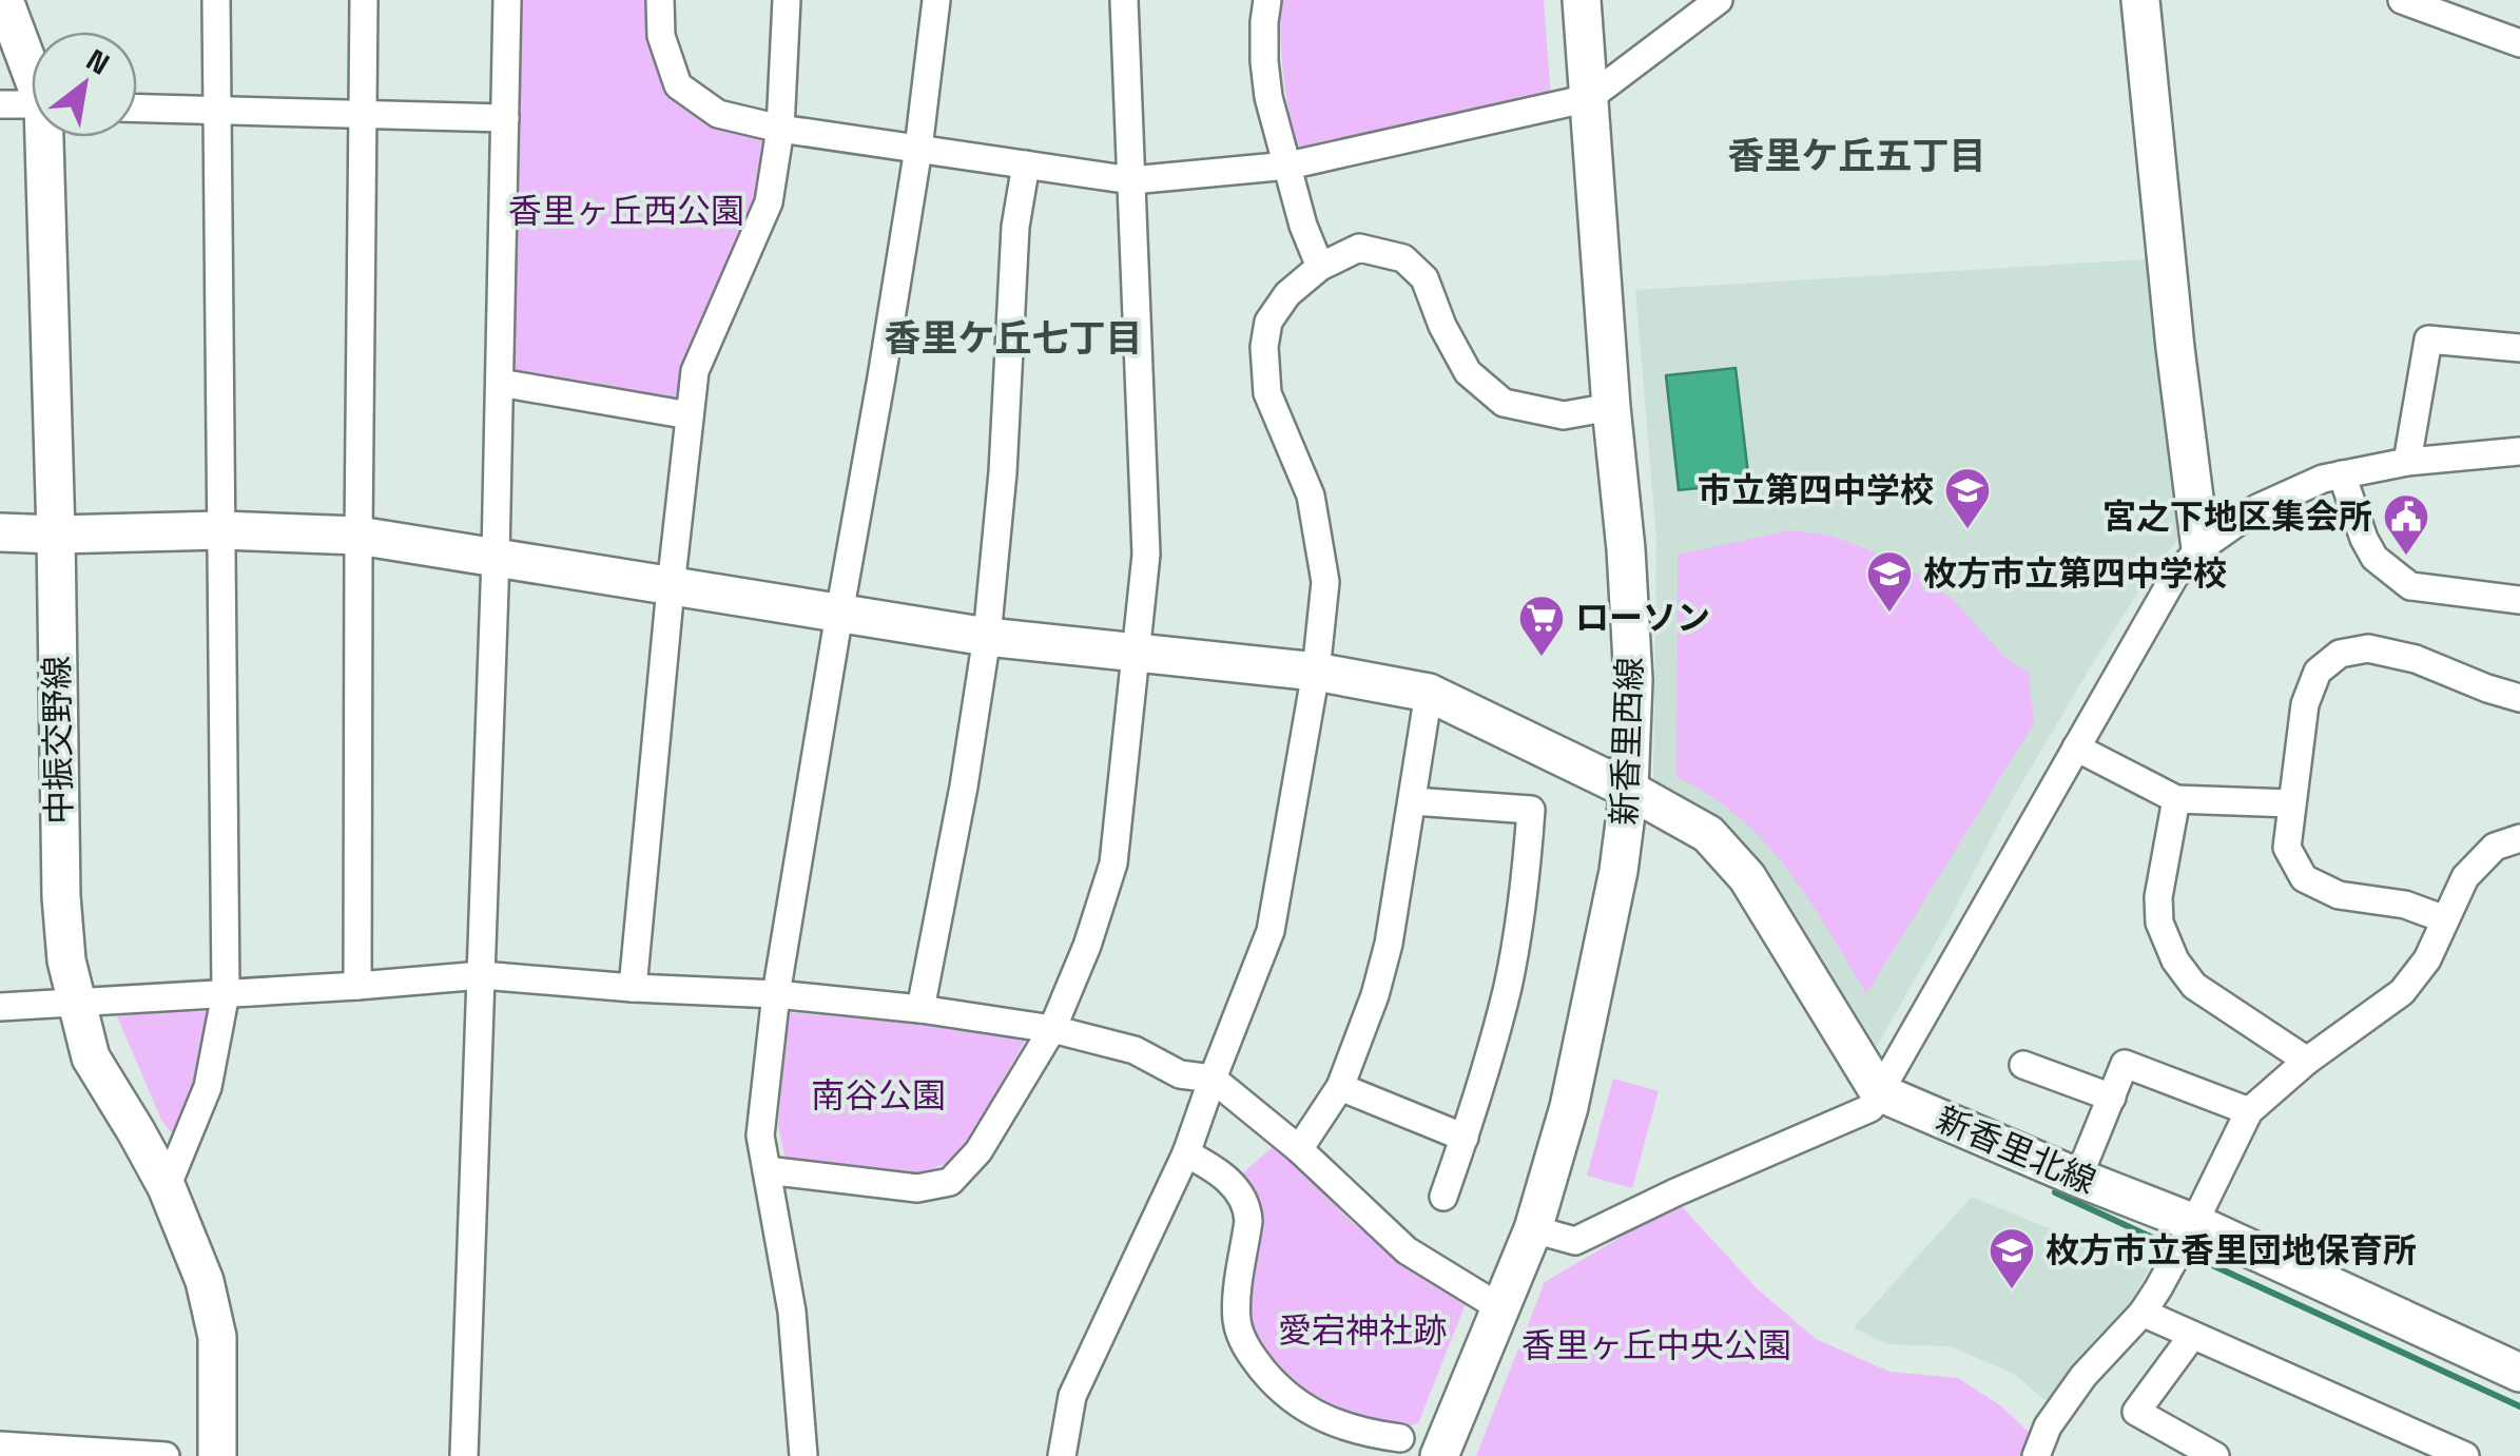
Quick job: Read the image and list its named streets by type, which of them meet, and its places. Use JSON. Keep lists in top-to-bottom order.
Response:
{
  "streets": {
    "street": ["中振交野線", "新香里西線", "新香里北線"]
  },
  "districts": ["香里ケ丘五丁目", "香里ケ丘七丁目"],
  "parks": [
    "香里ヶ丘西公園",
    "南谷公園",
    "愛宕神社跡",
    "香里ヶ丘中央公園"
  ],
  "places": {
    "school or university": ["市立第四中学校", "枚方市立第四中学校", "枚方市立香里団地保育所"],
    "public building": ["宮之下地区集会所"],
    "supermarket": ["ローソン"]
  },
  "north": "top right"
}
